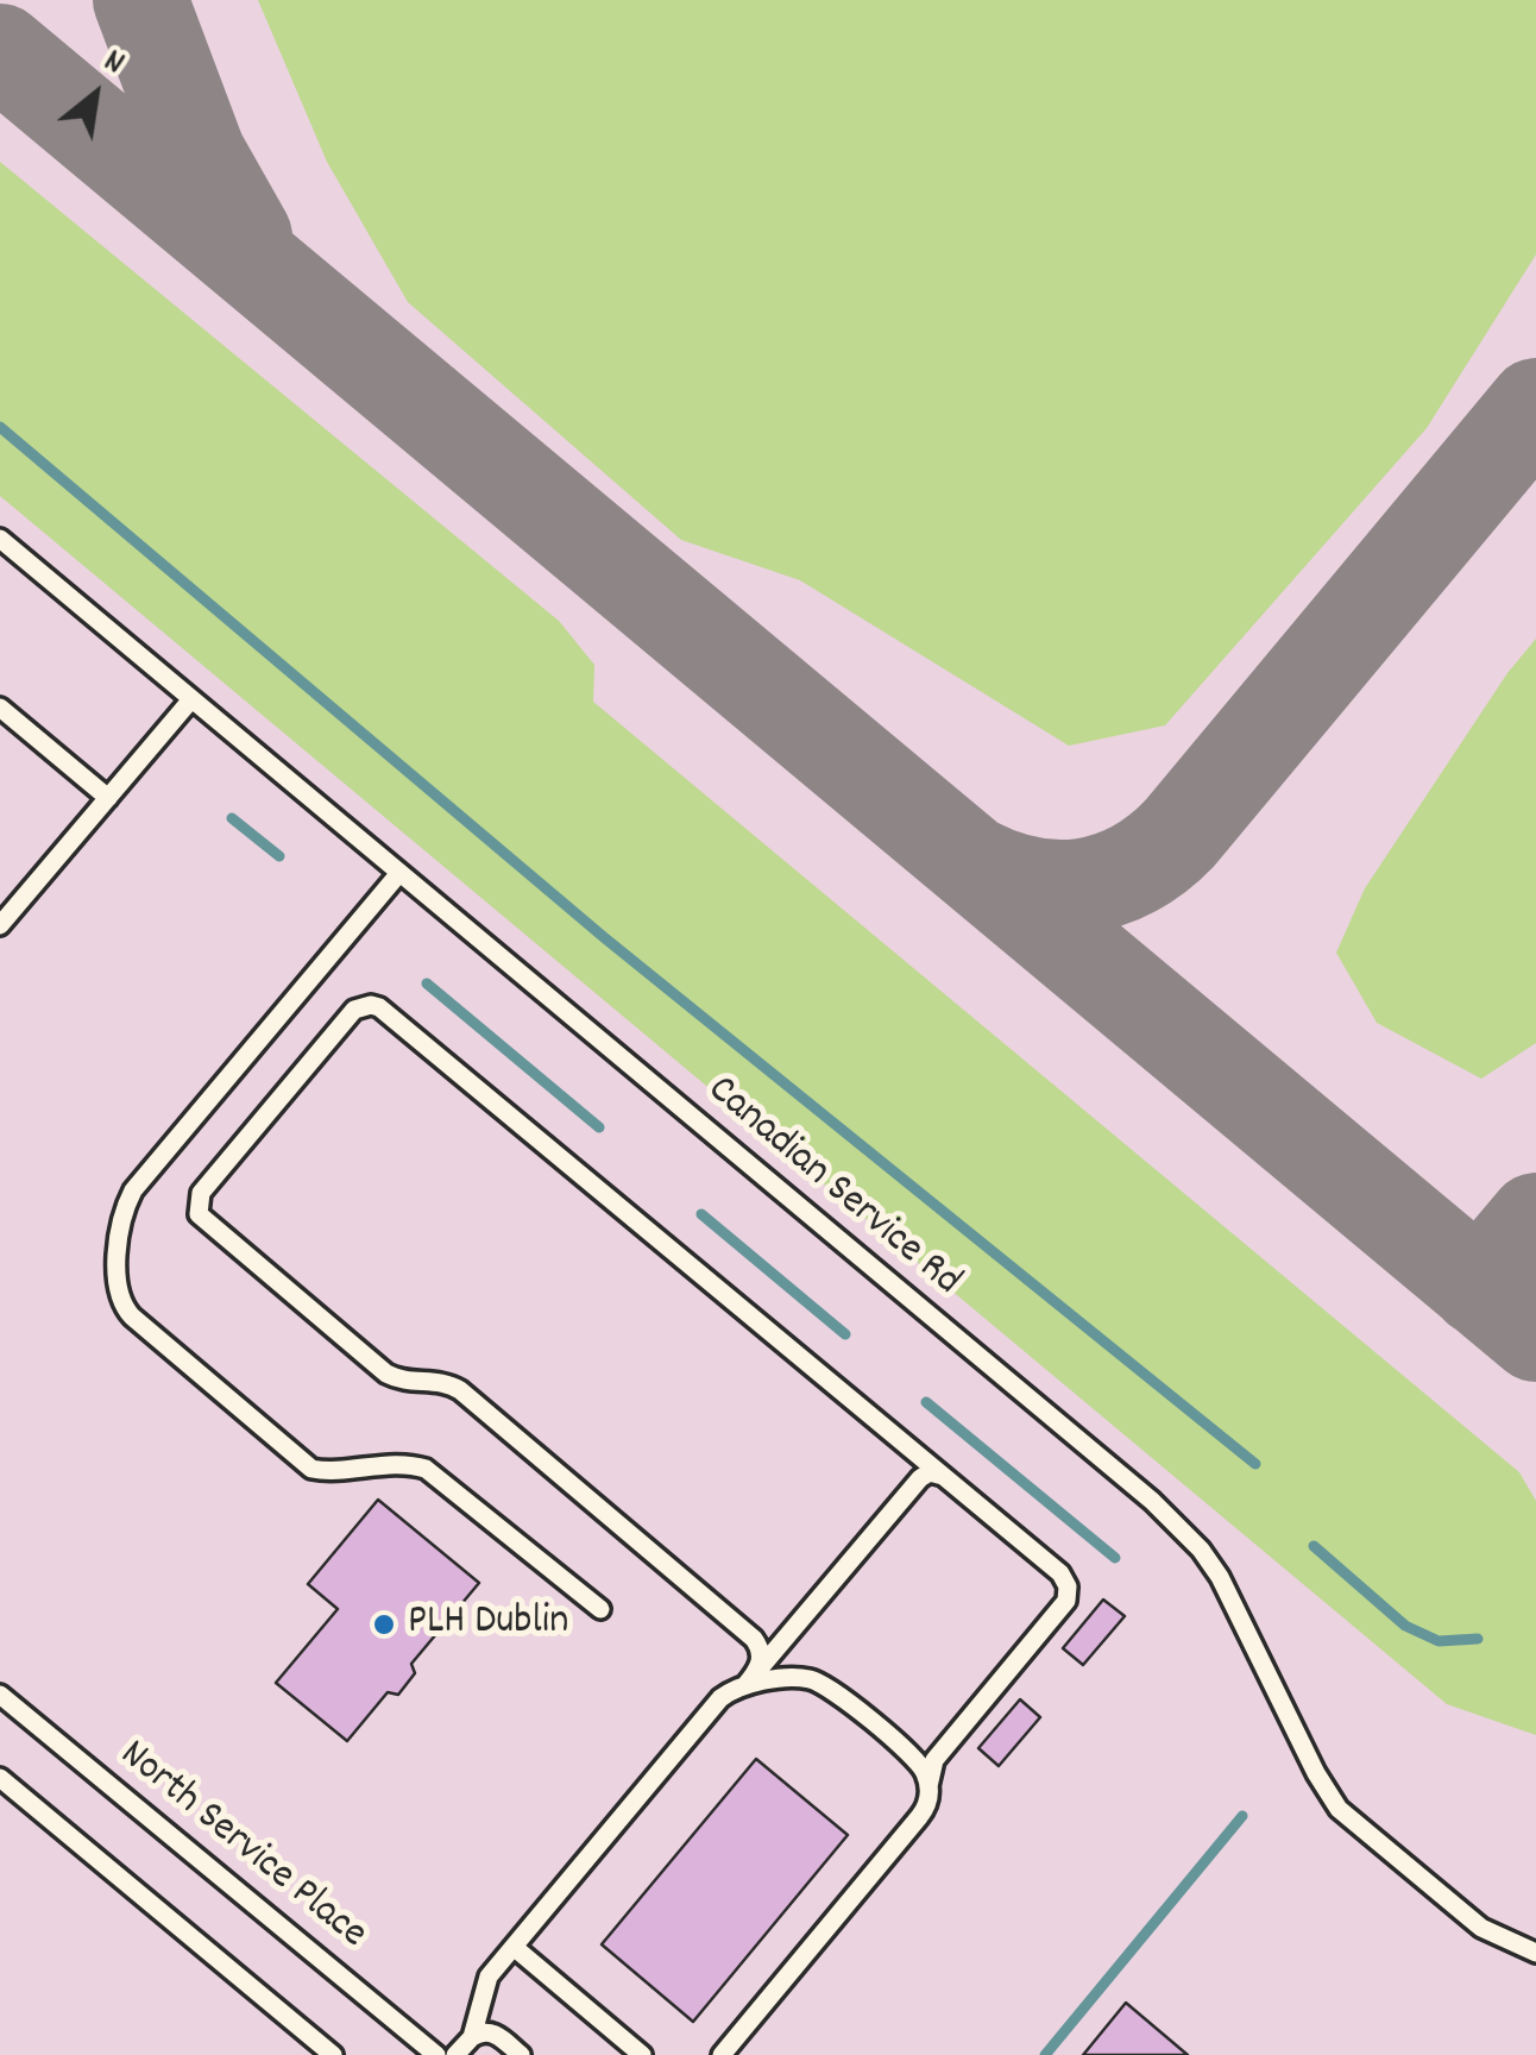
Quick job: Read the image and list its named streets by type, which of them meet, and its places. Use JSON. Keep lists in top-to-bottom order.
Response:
{
  "streets": {
    "lane": ["Canadian Service Rd", "North Service Place"]
  },
  "places": ["PLH Dublin"],
  "north": "top right"
}
